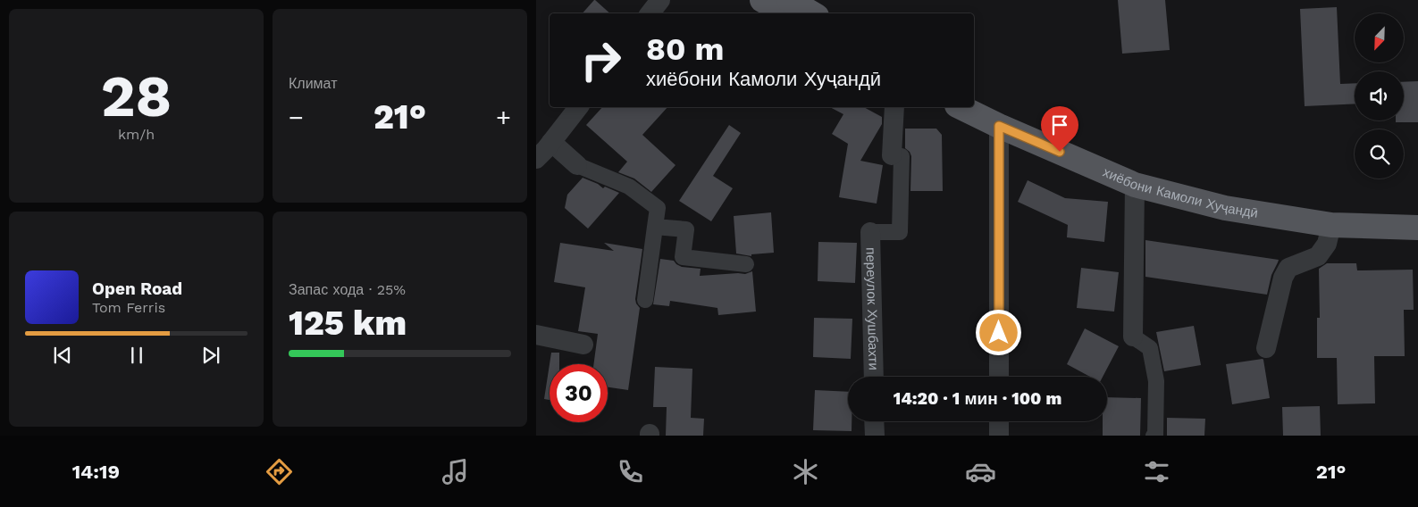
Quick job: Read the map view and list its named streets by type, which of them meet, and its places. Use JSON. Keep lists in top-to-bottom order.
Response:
{
  "streets": {
    "main road": ["хиёбони Камоли Хуҷандӣ"],
    "street": ["переулок Хушбахти"]
  },
  "north": "bottom left",
  "page": {
    "tile": [
      ["28", "km/h"],
      "Климат",
      ["Запас хода · 25%", "125 km"]
    ],
    "turn": ["80 m", "хиёбони Камоли Хуҷандӣ"],
    "heat": ["−", "21°", "+"],
    "song": ["Open Road", "Tom Ferris"],
    "limit": "30",
    "trip": "14:20 · 1 мин · 100 m",
    "tabs": ["14:19", "21°"]
  }
}
